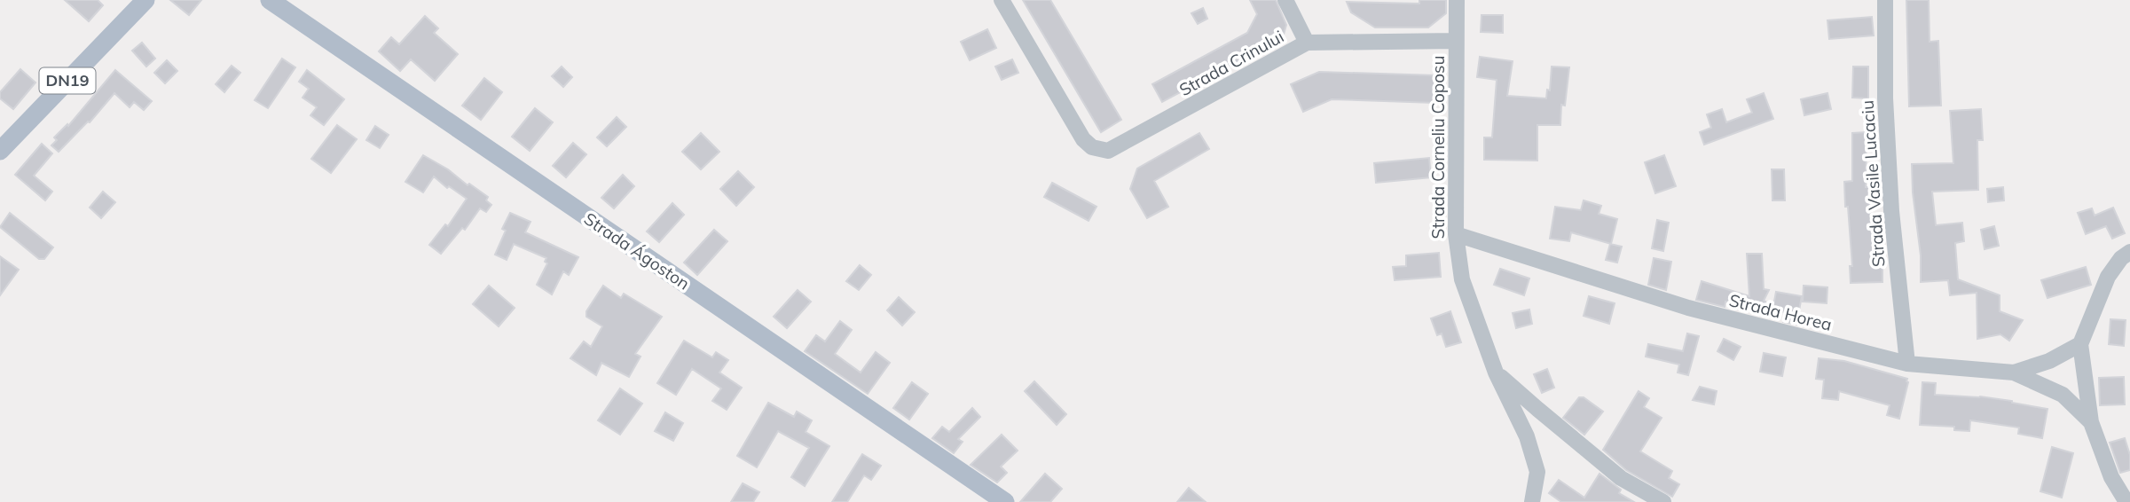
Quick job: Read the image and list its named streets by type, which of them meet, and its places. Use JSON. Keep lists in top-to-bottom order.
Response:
{
  "streets": {
    "main road": ["DN19", "Strada Ágoston"],
    "street": [
      "Strada Crinului",
      "Strada Corneliu Coposu",
      "Strada Vasile Lucaciu",
      "Strada Horea"
    ]
  },
  "crossings": [
    ["Strada Crinului", "Strada Corneliu Coposu"],
    ["Strada Corneliu Coposu", "Strada Horea"],
    ["Strada Vasile Lucaciu", "Strada Horea"]
  ]
}
